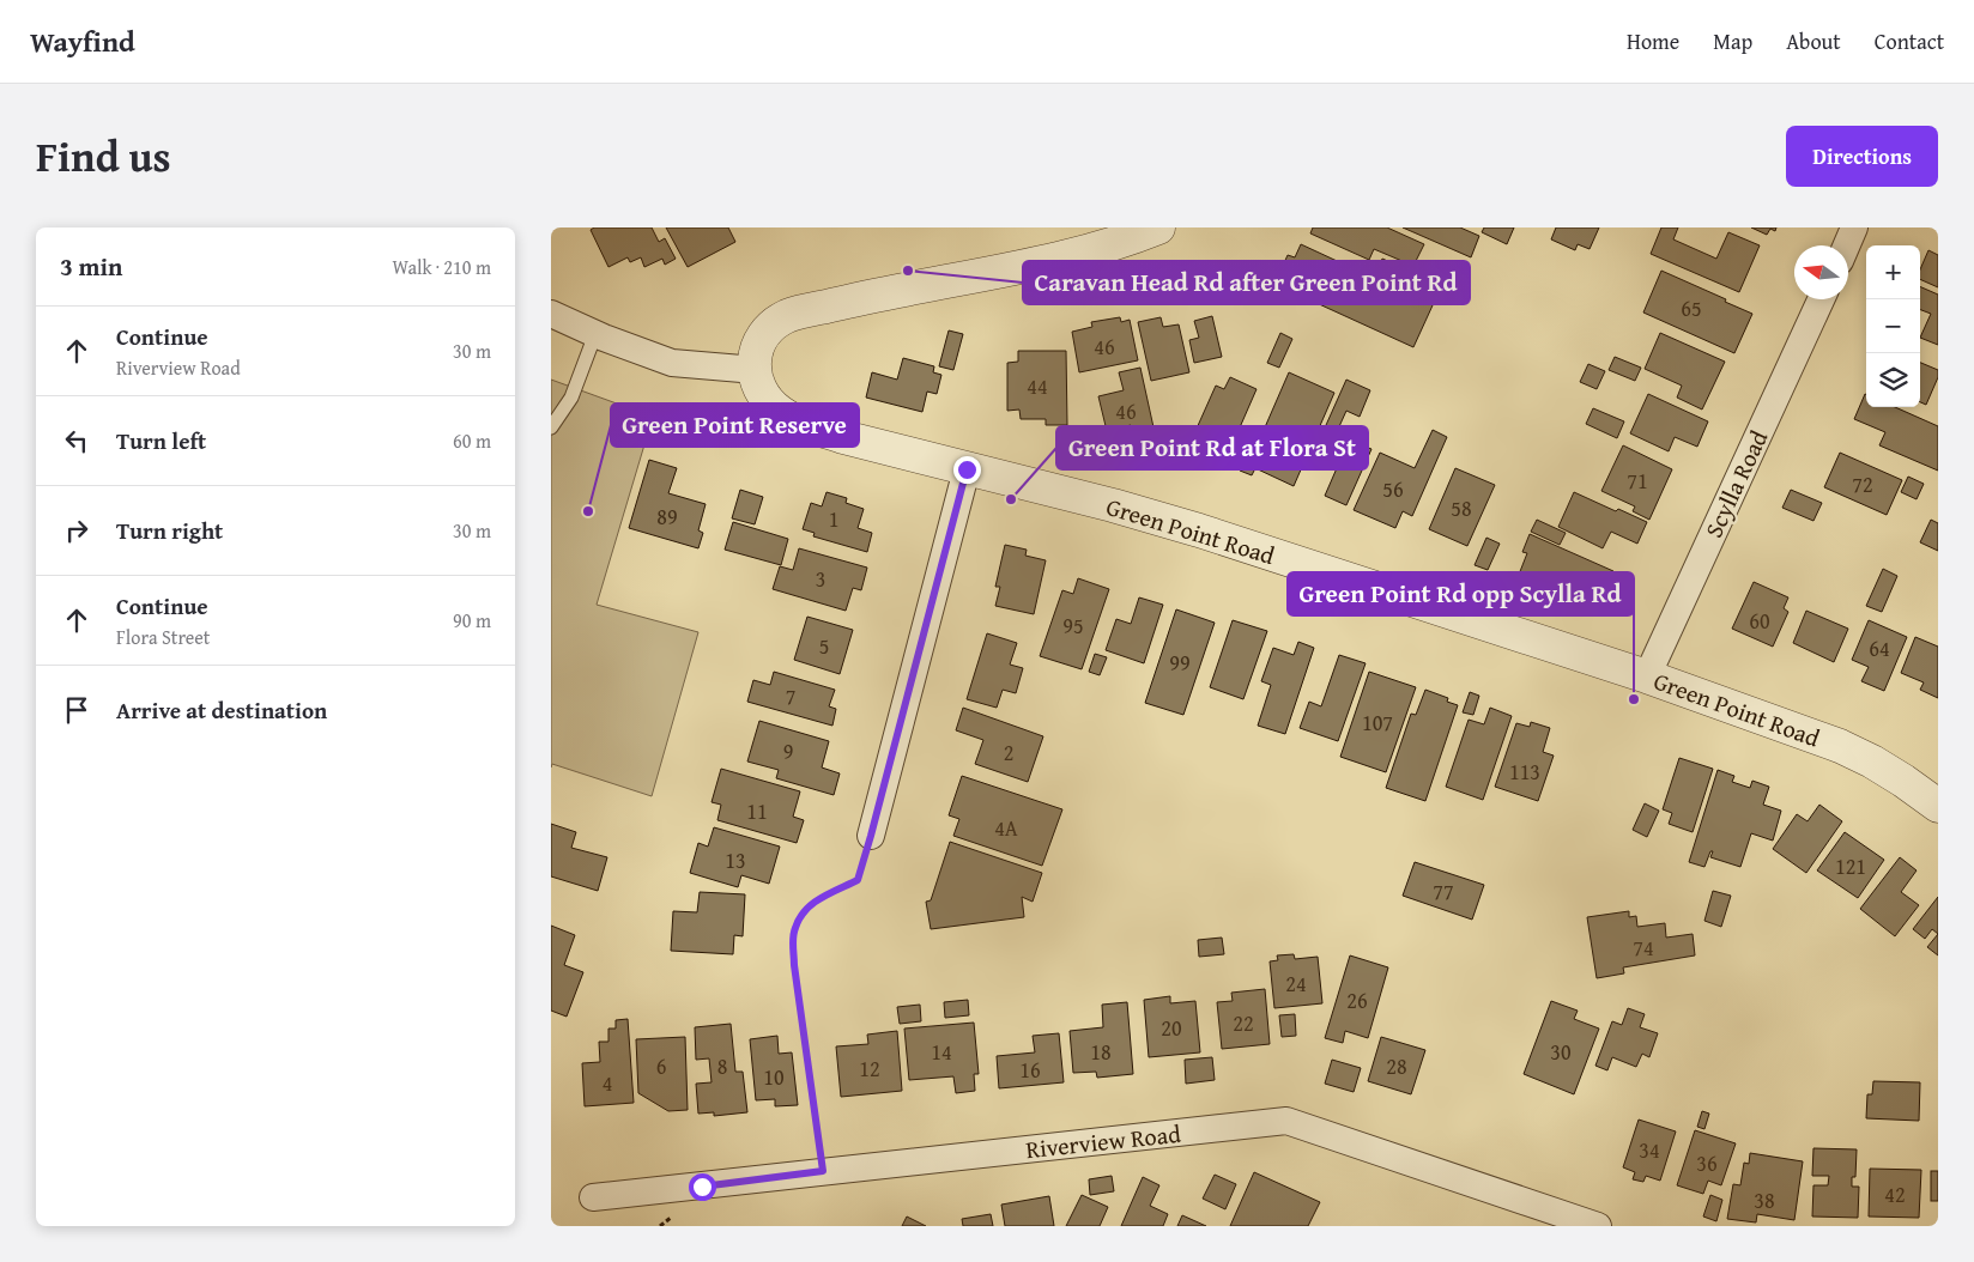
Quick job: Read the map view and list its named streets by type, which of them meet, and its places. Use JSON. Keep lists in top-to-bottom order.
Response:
{
  "streets": {
    "street": ["Scylla Road", "Green Point Road", "Riverview Road"]
  },
  "crossings": [
    ["Scylla Road", "Green Point Road"]
  ],
  "places": [
    "Caravan Head Rd after Green Point Rd",
    "Green Point Rd at Flora St",
    "Green Point Reserve",
    "Green Point Rd opp Scylla Rd"
  ],
  "house_numbers": [
    "65",
    "46",
    "44",
    "46",
    "71",
    "72",
    "56",
    "58",
    "89",
    "1",
    "3",
    "60",
    "95",
    "5",
    "64",
    "99",
    "7",
    "107",
    "9",
    "2",
    "113",
    "11",
    "4A",
    "13",
    "121",
    "77",
    "74",
    "24",
    "26",
    "22",
    "20",
    "14",
    "18",
    "30",
    "6",
    "8",
    "28",
    "12",
    "16",
    "10",
    "4",
    "34",
    "36",
    "42",
    "38"
  ],
  "north": "left",
  "page": {
    "header": "Wayfind",
    "nav": [
      "Home",
      "Map",
      "About",
      "Contact"
    ],
    "title": "Find us",
    "buttons": "Directions",
    "heading": ["3 min", "Walk · 210 m"],
    "map_buttons": ["+", "−"],
    "list": [
      ["Continue", "Riverview Road", "30 m"],
      ["Turn left", "60 m"],
      ["Turn right", "30 m"],
      ["Continue", "Flora Street", "90 m"],
      "Arrive at destination"
    ]
  }
}
